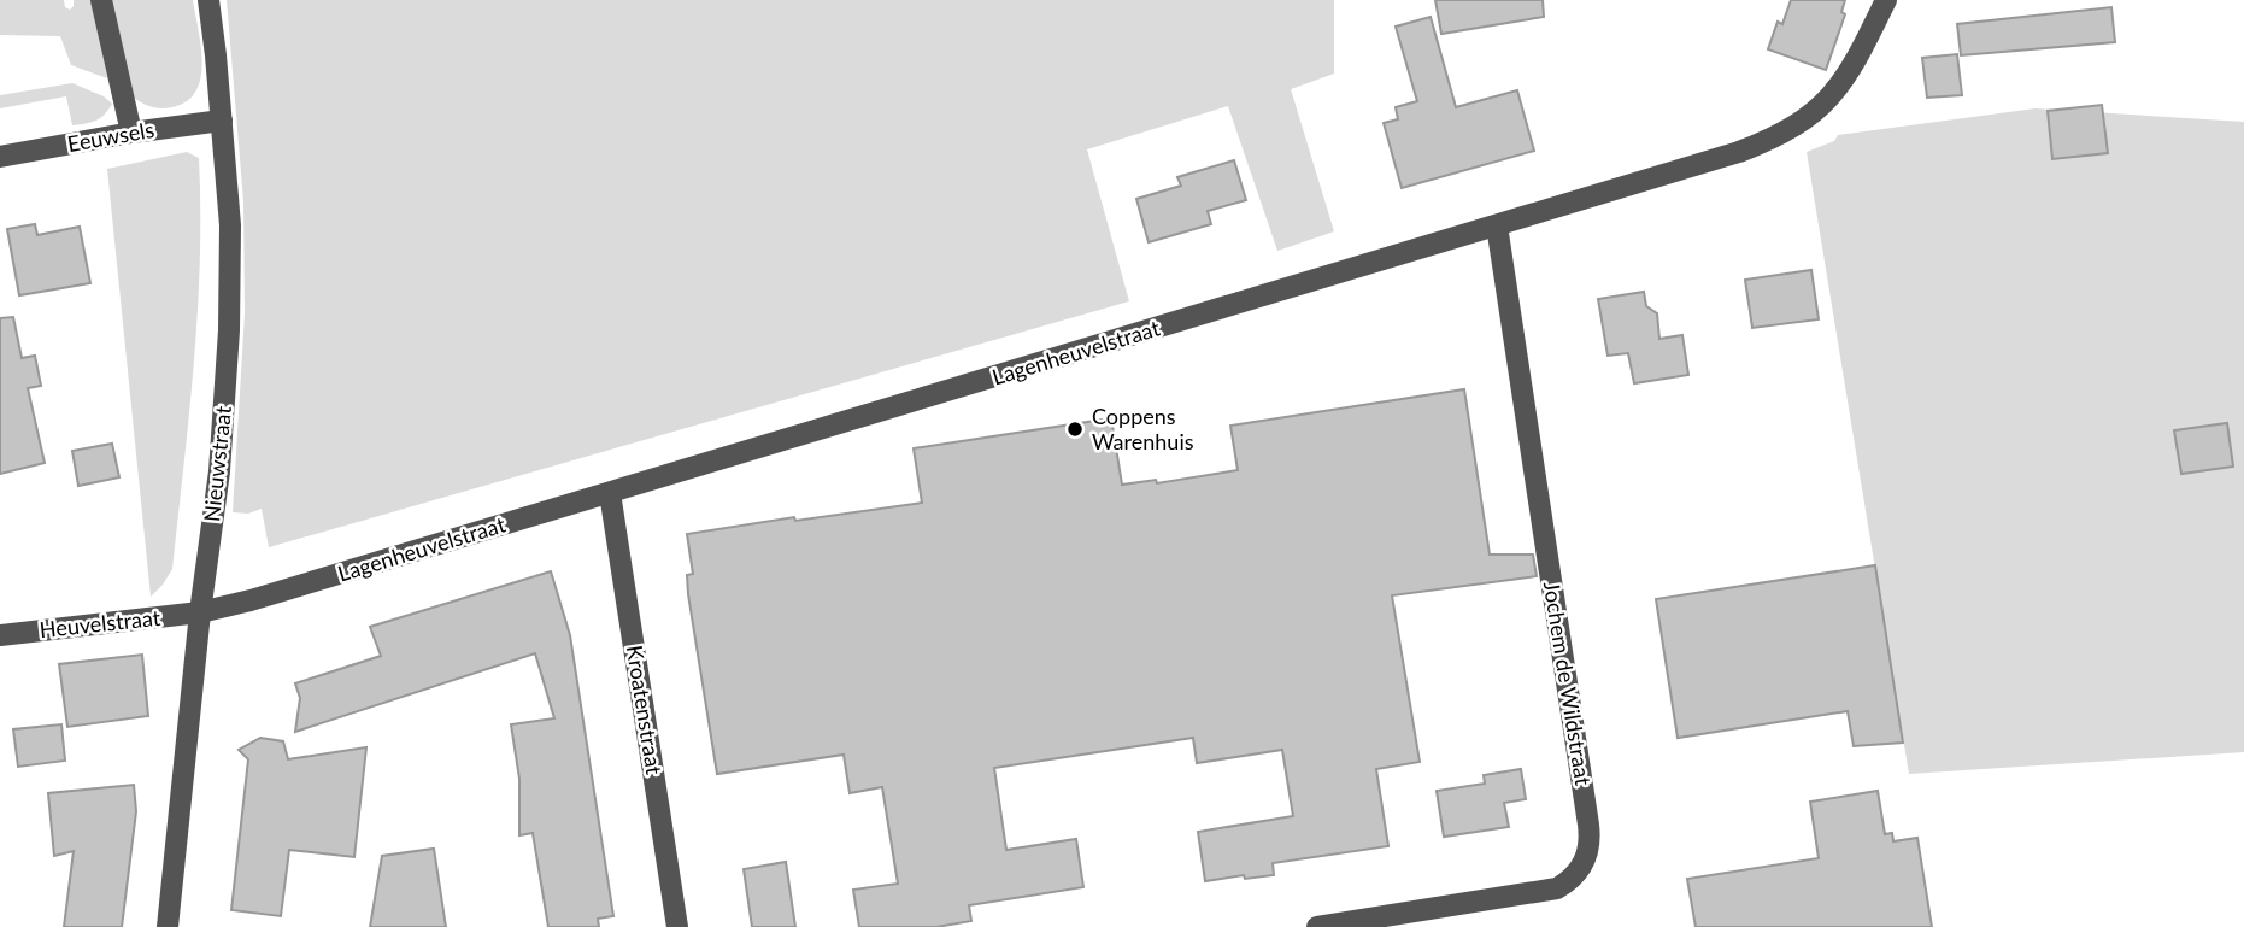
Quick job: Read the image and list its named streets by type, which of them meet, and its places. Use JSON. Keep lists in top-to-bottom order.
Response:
{
  "streets": {
    "street": [
      "Eeuwsels",
      "Lagenheuvelstraat",
      "Nieuwstraat",
      "Heuvelstraat",
      "Jochem de Wildstraat",
      "Kroatenstraat"
    ]
  },
  "crossings": [
    ["Eeuwsels", "Nieuwstraat"],
    ["Lagenheuvelstraat", "Nieuwstraat"],
    ["Lagenheuvelstraat", "Heuvelstraat"],
    ["Lagenheuvelstraat", "Jochem de Wildstraat"],
    ["Lagenheuvelstraat", "Kroatenstraat"],
    ["Nieuwstraat", "Heuvelstraat"]
  ],
  "places": ["Coppens Warenhuis"]
}
